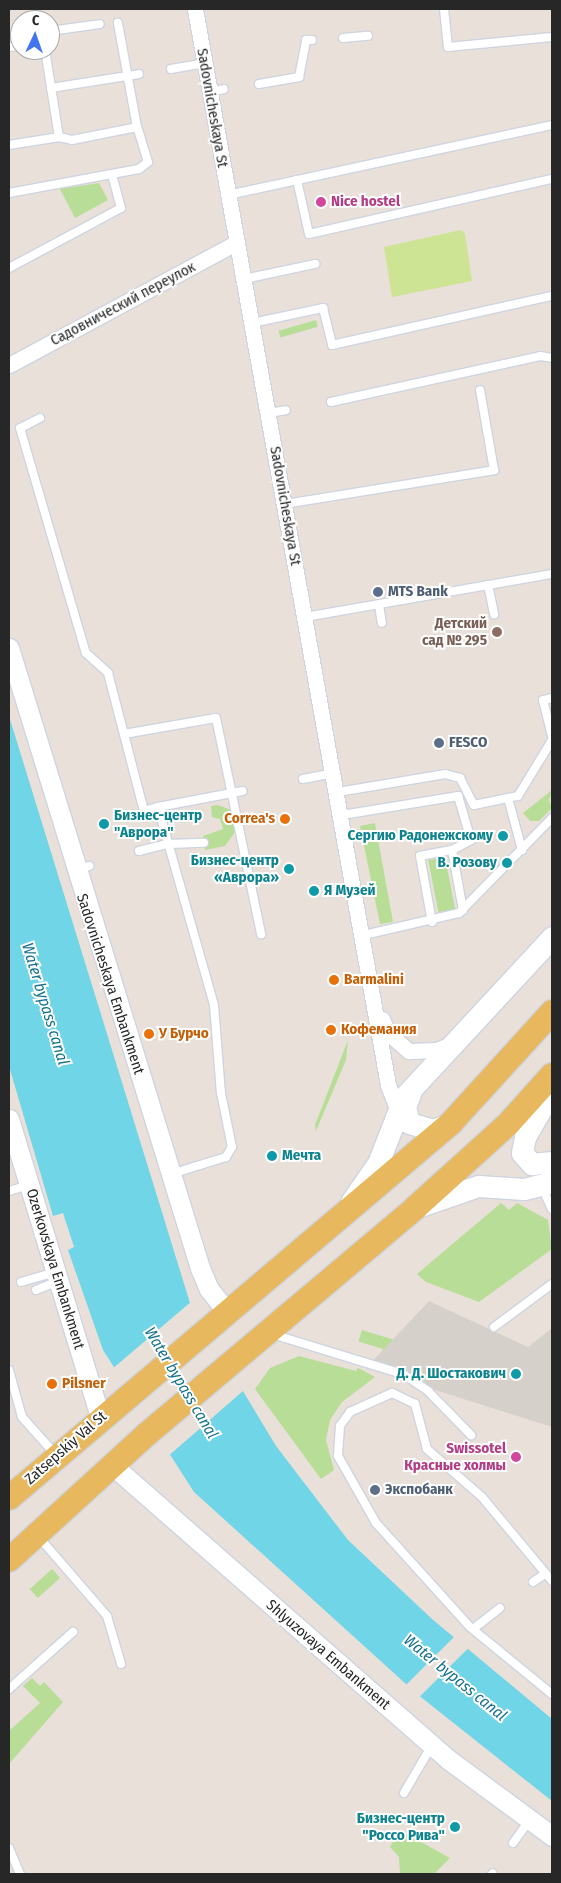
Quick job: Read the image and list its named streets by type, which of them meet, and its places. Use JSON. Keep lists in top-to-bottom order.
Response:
{
  "streets": {
    "main road": ["Zatsepskiy Val St"],
    "street": [
      "Sadovnicheskaya St",
      "Садовнический переулок",
      "Sadovnicheskaya Embankment",
      "Ozerkovskaya Embankment",
      "Shlyuzovaya Embankment"
    ]
  },
  "crossings": [
    ["Sadovnicheskaya St", "Садовнический переулок"],
    ["Sadovnicheskaya Embankment", "Zatsepskiy Val St"],
    ["Ozerkovskaya Embankment", "Zatsepskiy Val St"]
  ],
  "water": ["Water bypass canal"],
  "places": [
    "Nice hostel",
    "MTS Bank",
    "Детский сад № 295",
    "FESCO",
    "Correa's",
    "Бизнес-центр \"Аврора\"",
    "Сергию Радонежскому",
    "В. Розову",
    "Бизнес-центр «Аврора»",
    "Я Музей",
    "Barmalini",
    "Кофемания",
    "У Бурчо",
    "Мечта",
    "Д. Д. Шостакович",
    "Pilsner",
    "Swissotel Красные холмы",
    "Экспобанк",
    "Бизнес-центр \"Россо Рива\""
  ],
  "north": "top"
}
